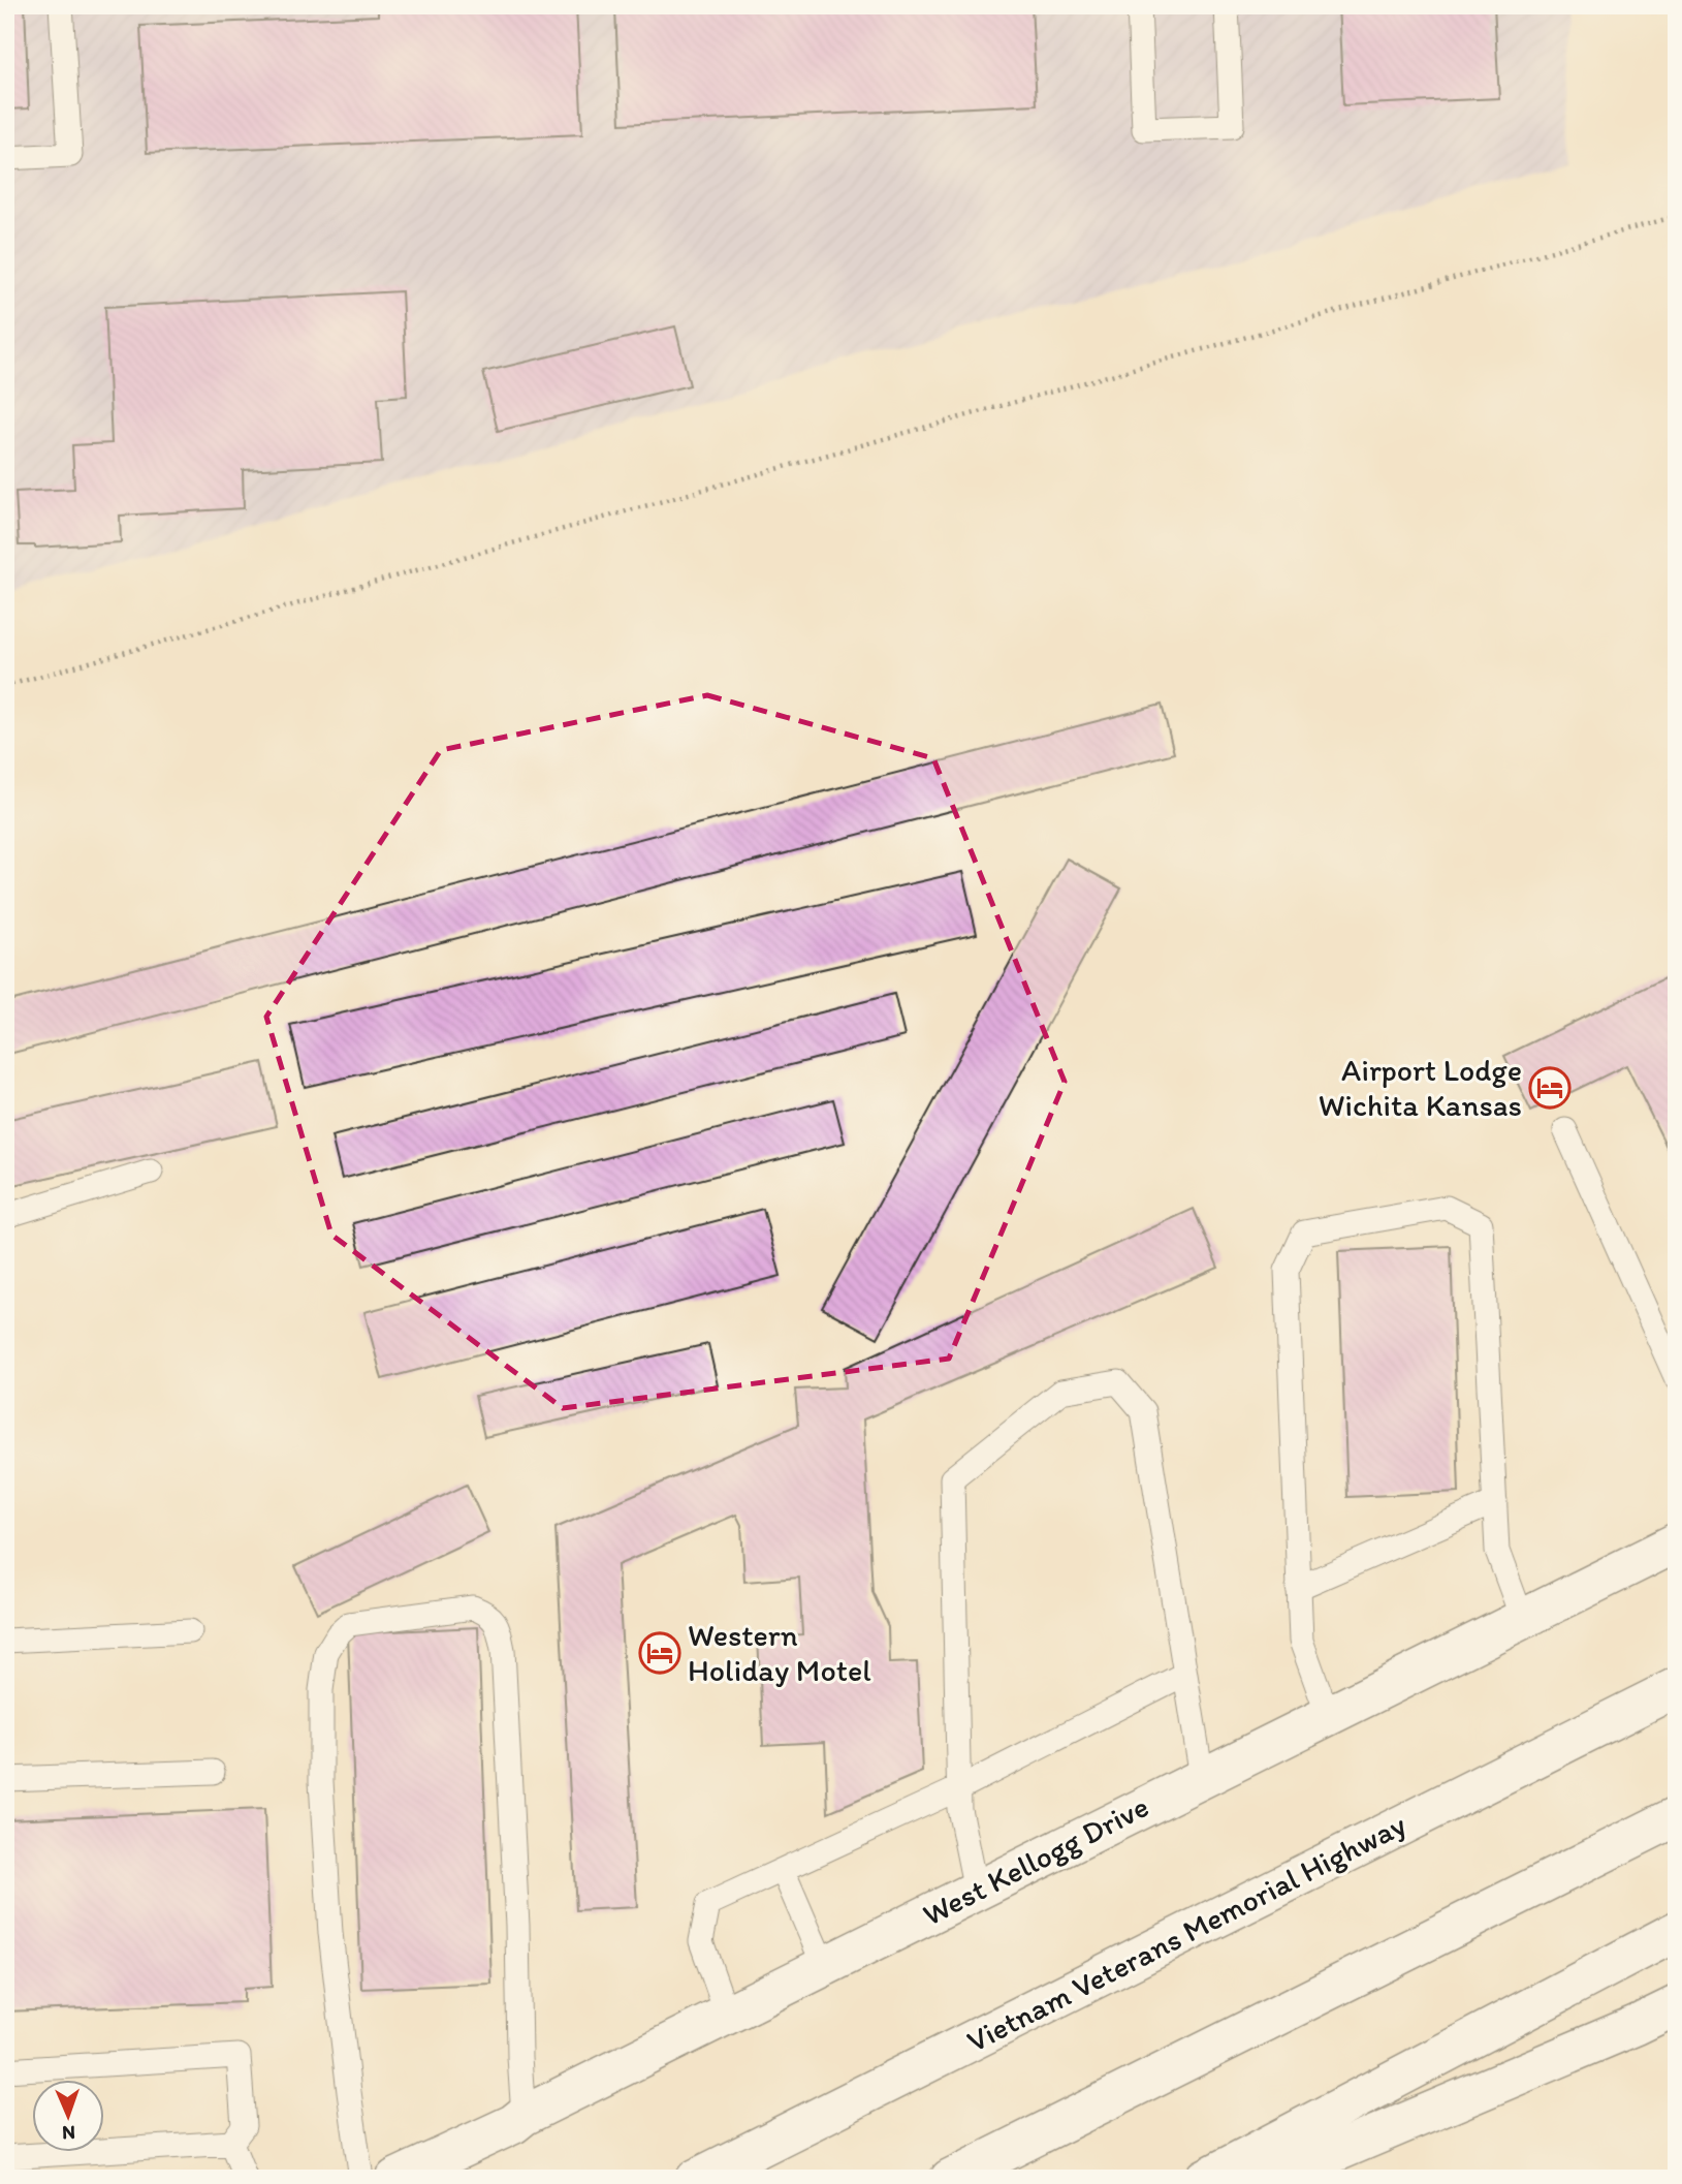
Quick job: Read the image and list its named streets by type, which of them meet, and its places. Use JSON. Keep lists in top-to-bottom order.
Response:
{
  "streets": {
    "main road": ["West Kellogg Drive", "Vietnam Veterans Memorial Highway"]
  },
  "places": {
    "hotel": ["Airport Lodge Wichita Kansas", "Western Holiday Motel"]
  },
  "north": "bottom"
}
